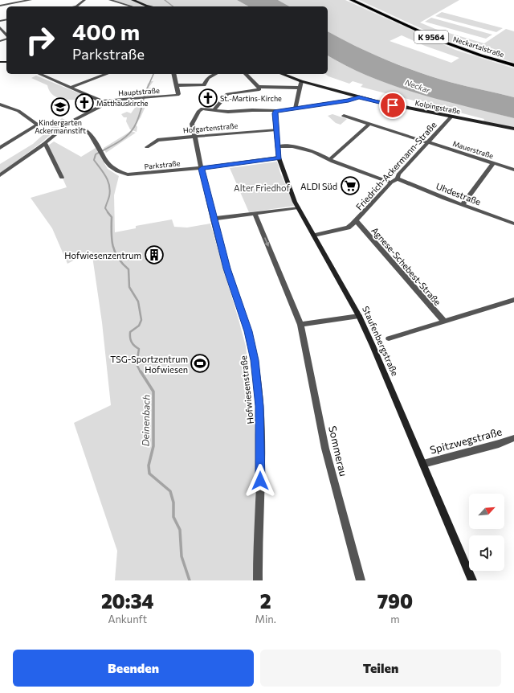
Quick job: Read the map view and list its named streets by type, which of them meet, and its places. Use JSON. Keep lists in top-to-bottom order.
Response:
{
  "streets": {
    "main road": ["K 9564", "Neckartalstraße"],
    "street": [
      "Hauptstraße",
      "Kolpingstraße",
      "Hofgartenstraße",
      "Mauerstraße",
      "Parkstraße",
      "Friedrich-Ackermann-Straße",
      "Uhdestraße",
      "Agnese-Schebest-Straße",
      "Staufenbergstraße",
      "Hofwiesenstraße",
      "Spitzwegstraße",
      "Sommerau"
    ]
  },
  "crossings": [
    ["Kolpingstraße", "Friedrich-Ackermann-Straße"],
    ["Hofgartenstraße", "Staufenbergstraße"],
    ["Hofgartenstraße", "Hofwiesenstraße"],
    ["Mauerstraße", "Friedrich-Ackermann-Straße"],
    ["Parkstraße", "Staufenbergstraße"],
    ["Parkstraße", "Hofwiesenstraße"],
    ["Friedrich-Ackermann-Straße", "Uhdestraße"],
    ["Friedrich-Ackermann-Straße", "Agnese-Schebest-Straße"],
    ["Friedrich-Ackermann-Straße", "Staufenbergstraße"],
    ["Staufenbergstraße", "Spitzwegstraße"]
  ],
  "water": ["Neckar", "Deinenbach"],
  "parks": ["Alter Friedhof"],
  "places": {
    "church": ["St.-Martins-Kirche", "Matthäuskirche"],
    "school or university": ["Kindergarten Ackermannstift"],
    "supermarket": ["ALDI Süd"],
    "building": ["Hofwiesenzentrum"],
    "sports": ["TSG-Sportzentrum Hofwiesen"]
  },
  "north": "top right",
  "page": {
    "turn": ["400 m", "Parkstraße"],
    "eta": [
      "20:34",
      "Ankunft",
      "2",
      "Min.",
      "790",
      "m"
    ],
    "buttons": ["Beenden", "Teilen"]
  }
}
